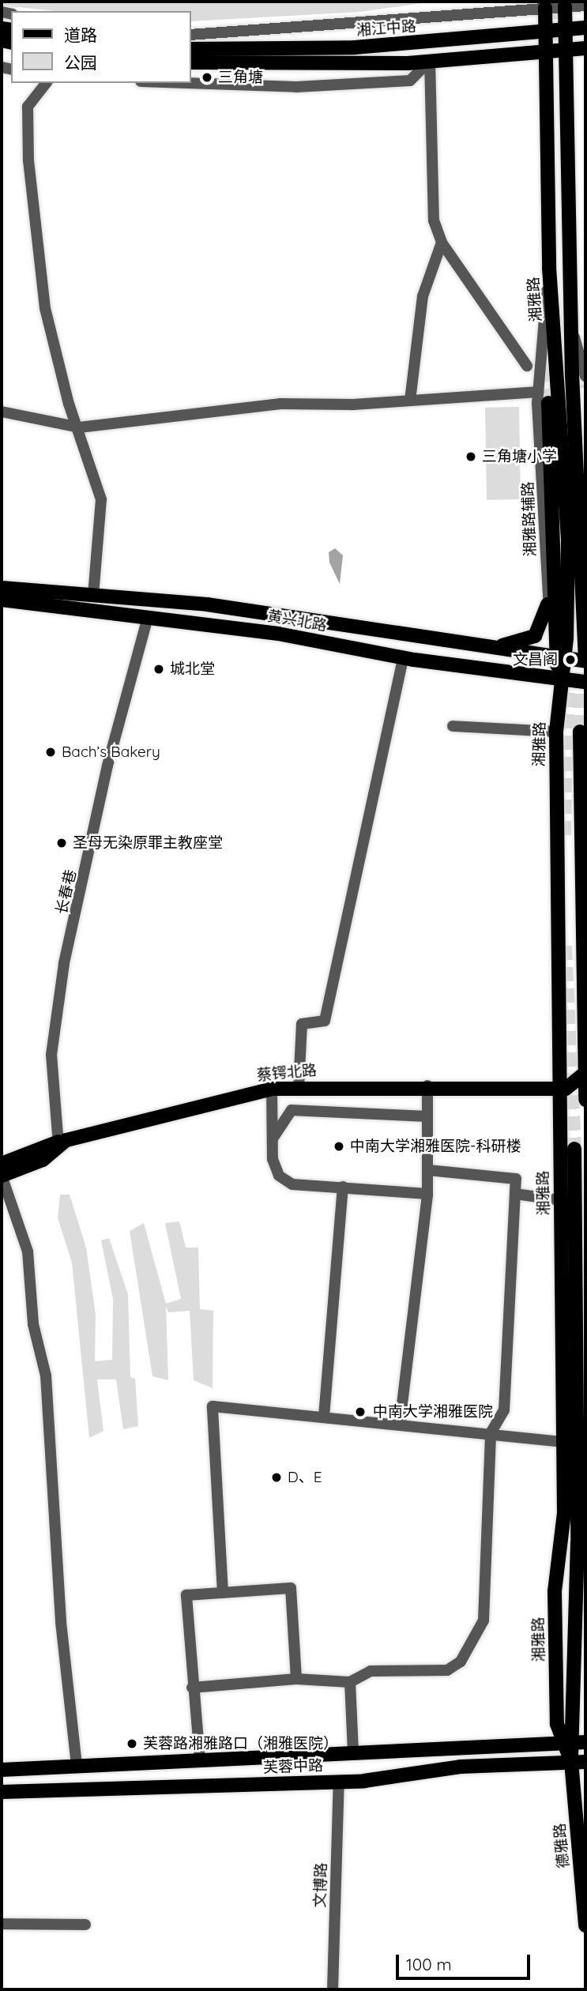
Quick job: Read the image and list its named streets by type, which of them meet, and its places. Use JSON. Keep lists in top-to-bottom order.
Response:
{
  "streets": {
    "main road": [
      "湘江中路",
      "湘雅路",
      "黄兴北路",
      "蔡锷北路",
      "芙蓉中路",
      "德雅路"
    ],
    "street": ["湘雅路辅路", "长春巷", "文博路"]
  },
  "crossings": [
    ["湘江中路", "湘雅路"],
    ["湘雅路", "湘雅路辅路"],
    ["湘雅路", "黄兴北路"],
    ["湘雅路", "蔡锷北路"],
    ["湘雅路", "芙蓉中路"],
    ["湘雅路", "德雅路"],
    ["黄兴北路", "长春巷"],
    ["长春巷", "蔡锷北路"],
    ["芙蓉中路", "德雅路"],
    ["芙蓉中路", "文博路"]
  ],
  "places": [
    "三角塘",
    "三角塘小学",
    "文昌阁",
    "城北堂",
    "Bach’s Bakery",
    "圣母无染原罪主教座堂",
    "中南大学湘雅医院-科研楼",
    "中南大学湘雅医院",
    "D、E",
    "芙蓉路湘雅路口（湘雅医院）"
  ],
  "legend": ["道路", "公园"],
  "scale_bar": "100 m"
}
